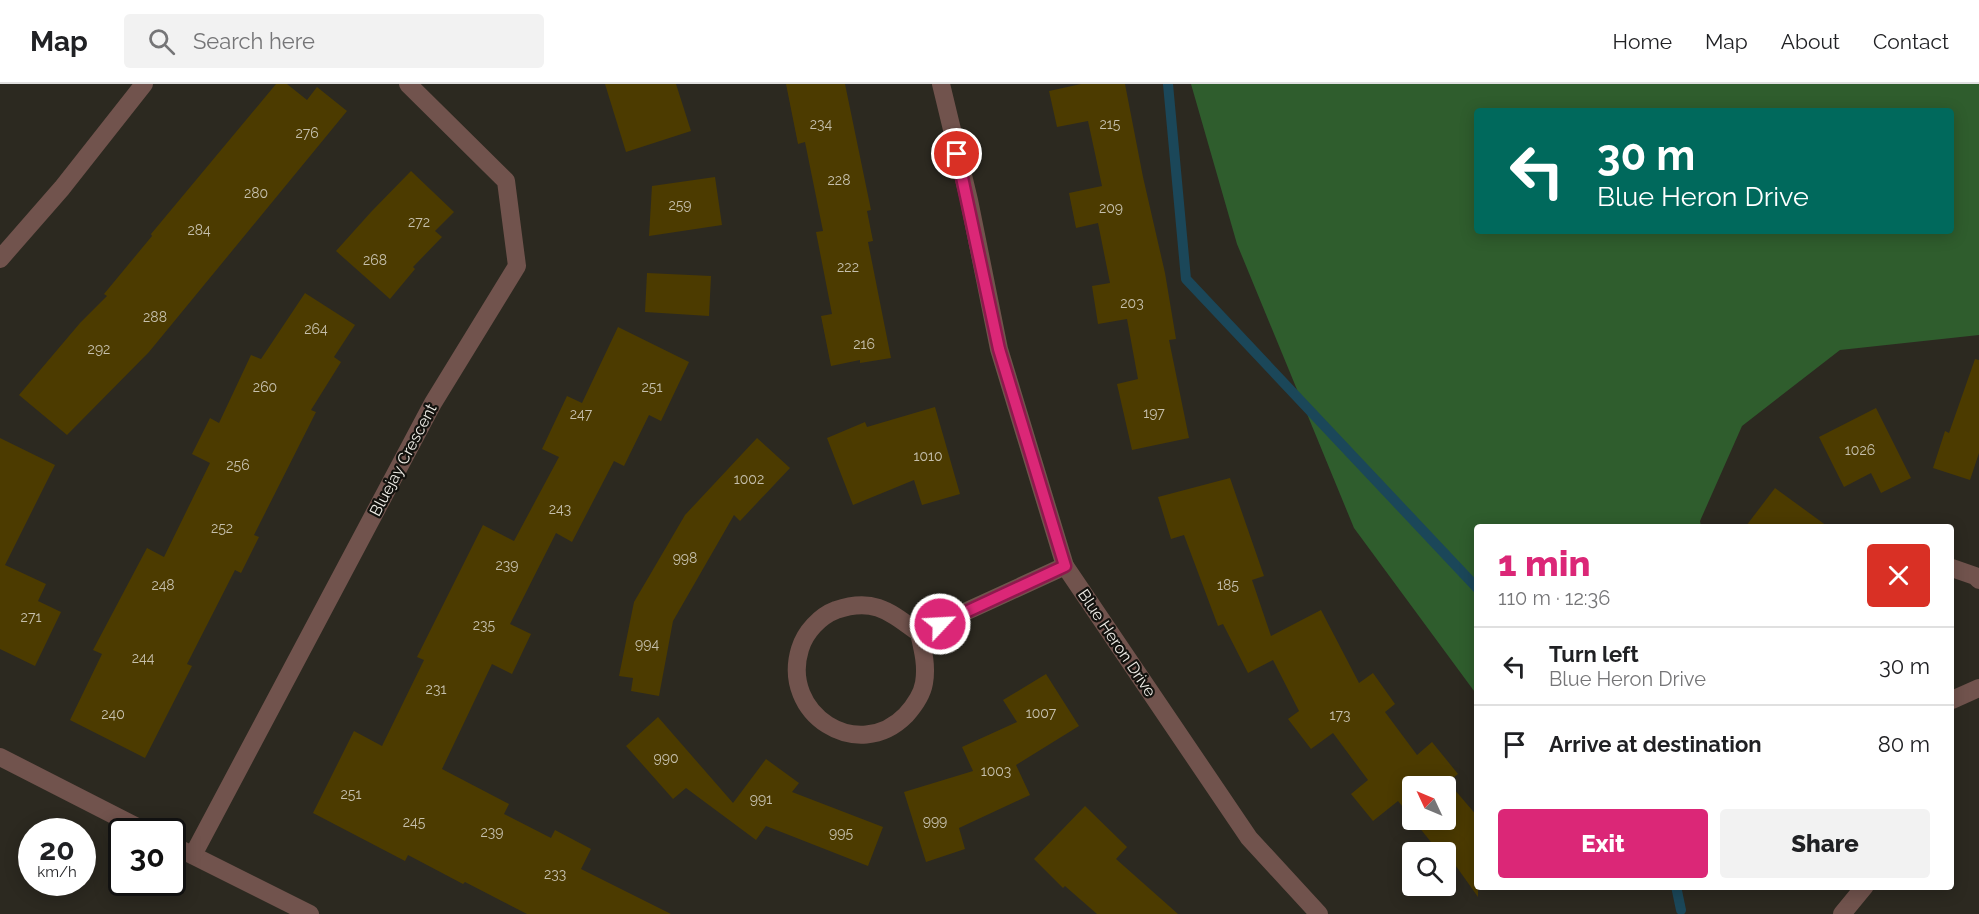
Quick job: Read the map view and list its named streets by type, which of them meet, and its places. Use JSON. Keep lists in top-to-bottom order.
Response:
{
  "streets": {
    "street": ["Bluejay Crescent", "Blue Heron Drive"]
  },
  "house_numbers": [
    "234",
    "215",
    "276",
    "228",
    "280",
    "259",
    "209",
    "272",
    "284",
    "268",
    "222",
    "203",
    "288",
    "264",
    "216",
    "292",
    "260",
    "251",
    "197",
    "247",
    "1026",
    "1010",
    "256",
    "1002",
    "243",
    "252",
    "998",
    "239",
    "248",
    "185",
    "271",
    "235",
    "994",
    "244",
    "231",
    "1007",
    "240",
    "173",
    "990",
    "1003",
    "251",
    "991",
    "999",
    "245",
    "239",
    "995",
    "233"
  ],
  "north": "top left",
  "page": {
    "header": "Map",
    "search": "Search here",
    "nav": [
      "Home",
      "Map",
      "About",
      "Contact"
    ],
    "turn": ["30 m", "Blue Heron Drive"],
    "heading": ["1 min", "110 m · 12:36"],
    "list": [
      {
        "name": "Turn left",
        "note": "Blue Heron Drive",
        "value": "30 m"
      },
      {
        "name": "Arrive at destination",
        "value": "80 m"
      }
    ],
    "buttons": ["Exit", "Share"],
    "speed": "20 km/h",
    "limit": "30"
  }
}
